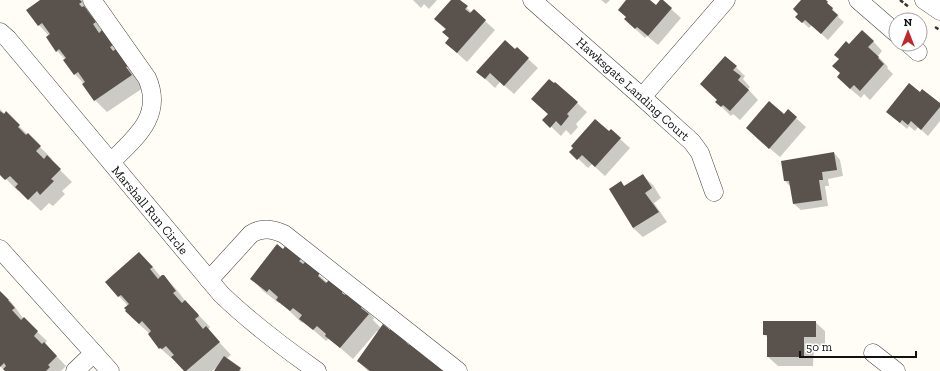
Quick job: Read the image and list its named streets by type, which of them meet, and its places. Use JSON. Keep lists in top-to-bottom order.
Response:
{
  "streets": {
    "street": ["Hawksgate Landing Court", "Marshall Run Circle"]
  },
  "scale_bar": "50 m",
  "north": "top"
}
